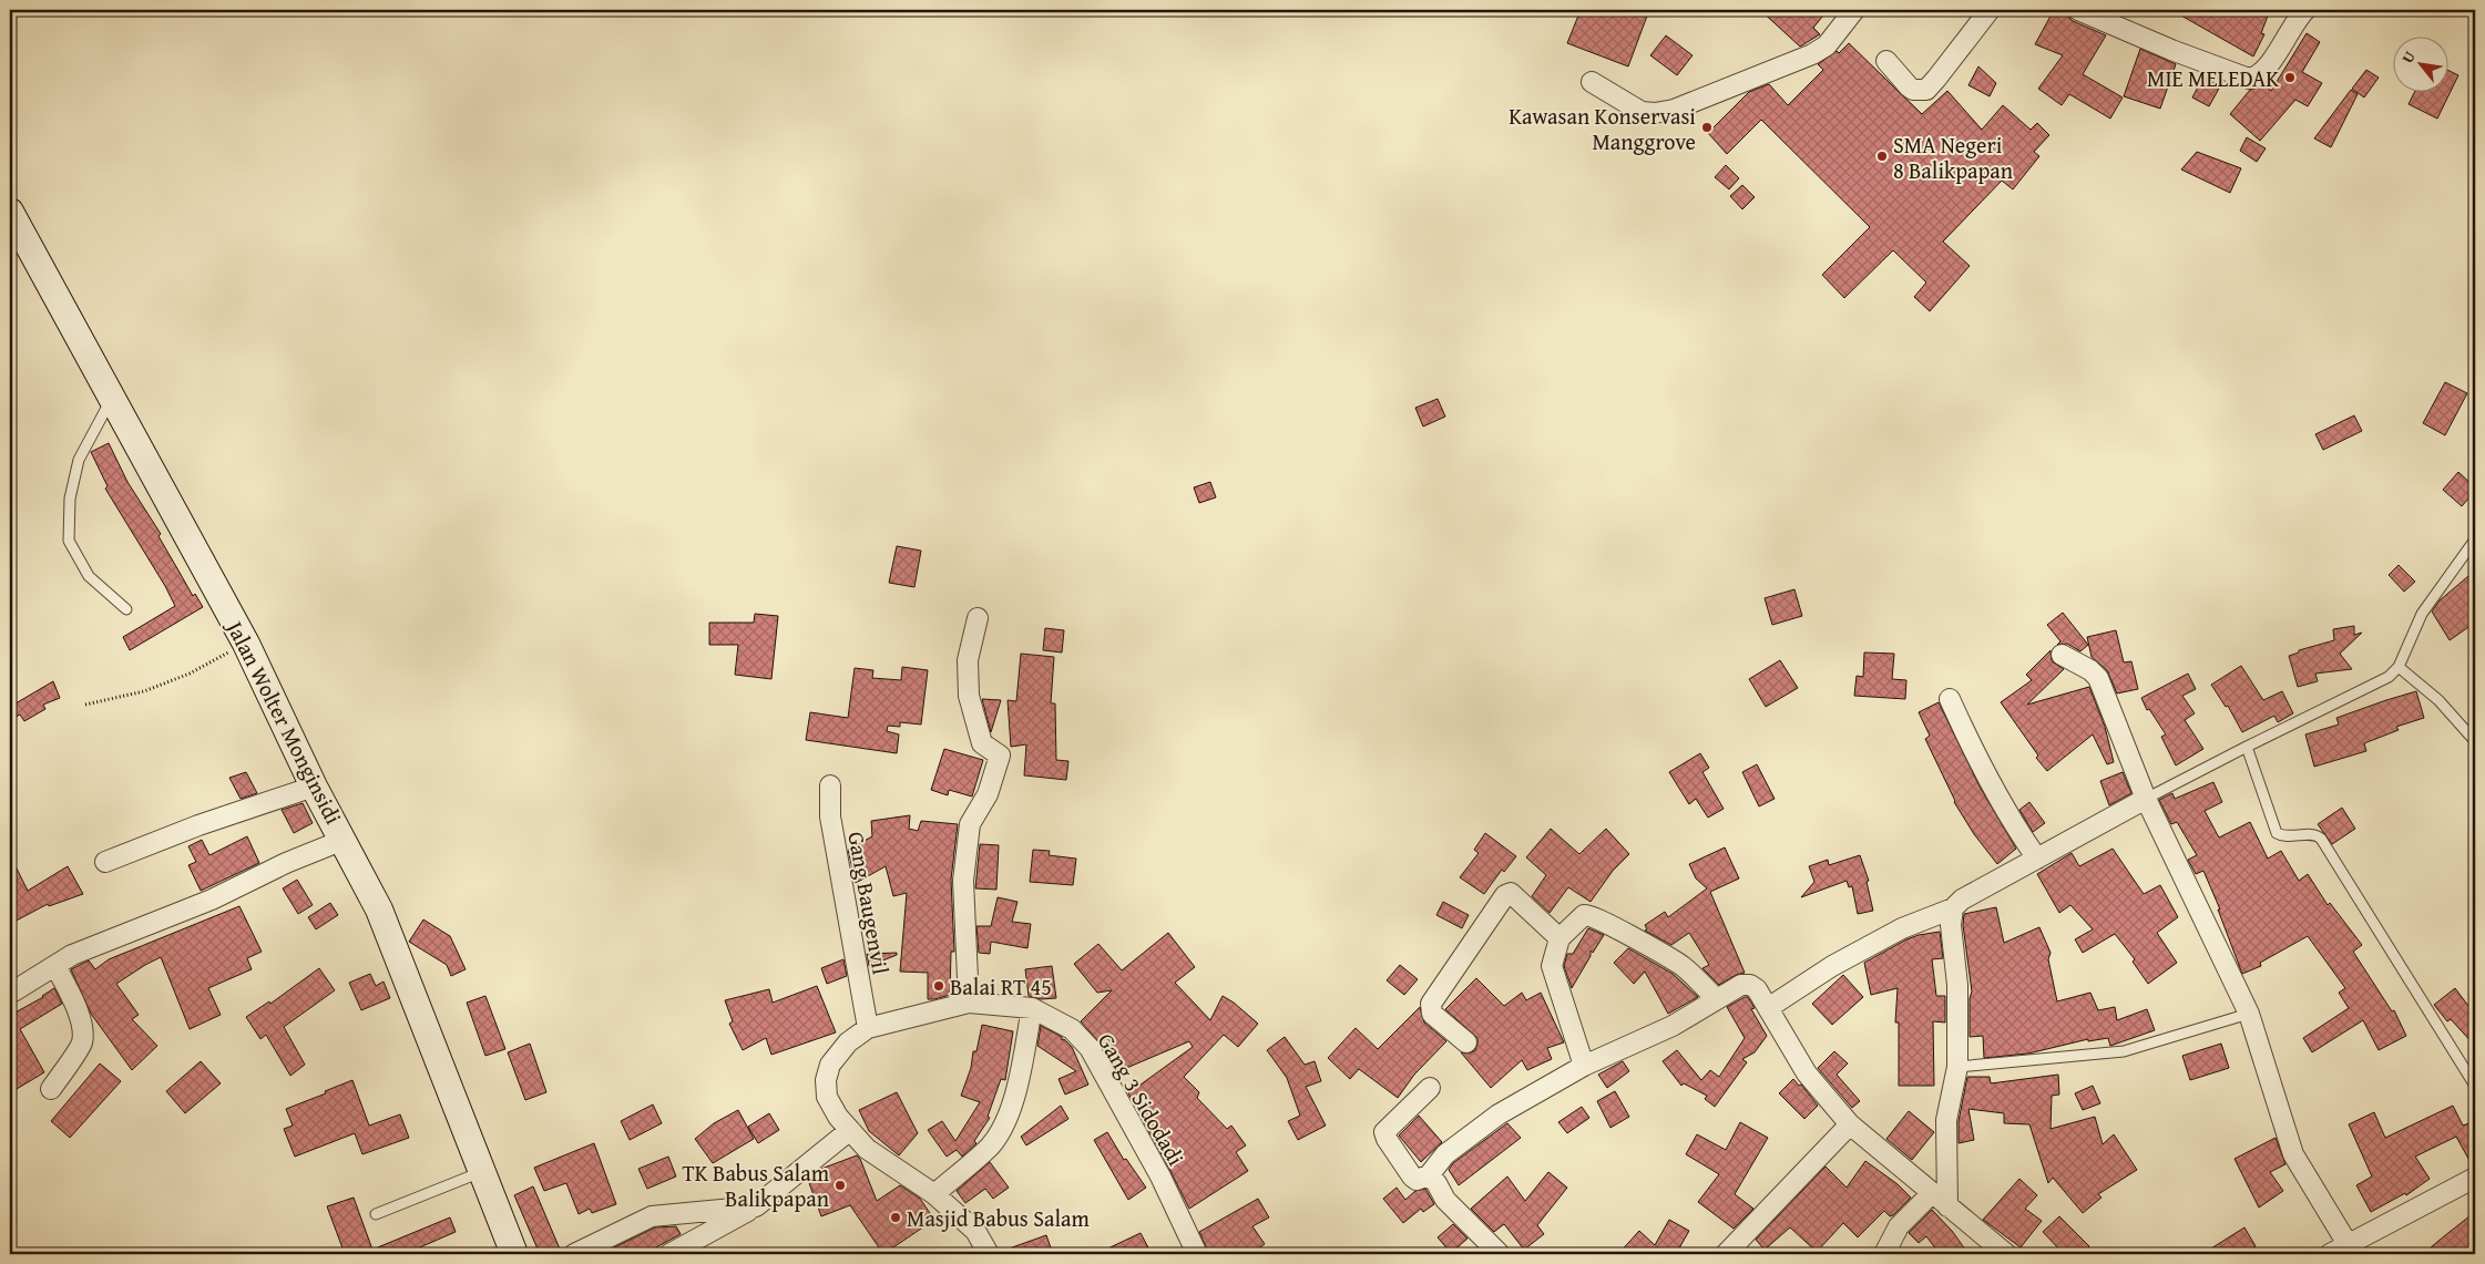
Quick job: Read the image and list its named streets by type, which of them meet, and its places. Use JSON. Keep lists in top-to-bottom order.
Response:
{
  "streets": {
    "main road": ["Jalan Wolter Monginsidi"],
    "street": ["Gang Baugenvil", "Gang 3 Sidodadi"]
  },
  "crossings": [
    ["Gang Baugenvil", "Gang 3 Sidodadi"]
  ],
  "places": [
    "MIE MELEDAK",
    "Kawasan Konservasi Manggrove",
    "SMA Negeri 8 Balikpapan",
    "Balai RT 45",
    "TK Babus Salam Balikpapan",
    "Masjid Babus Salam"
  ],
  "north": "top left"
}
